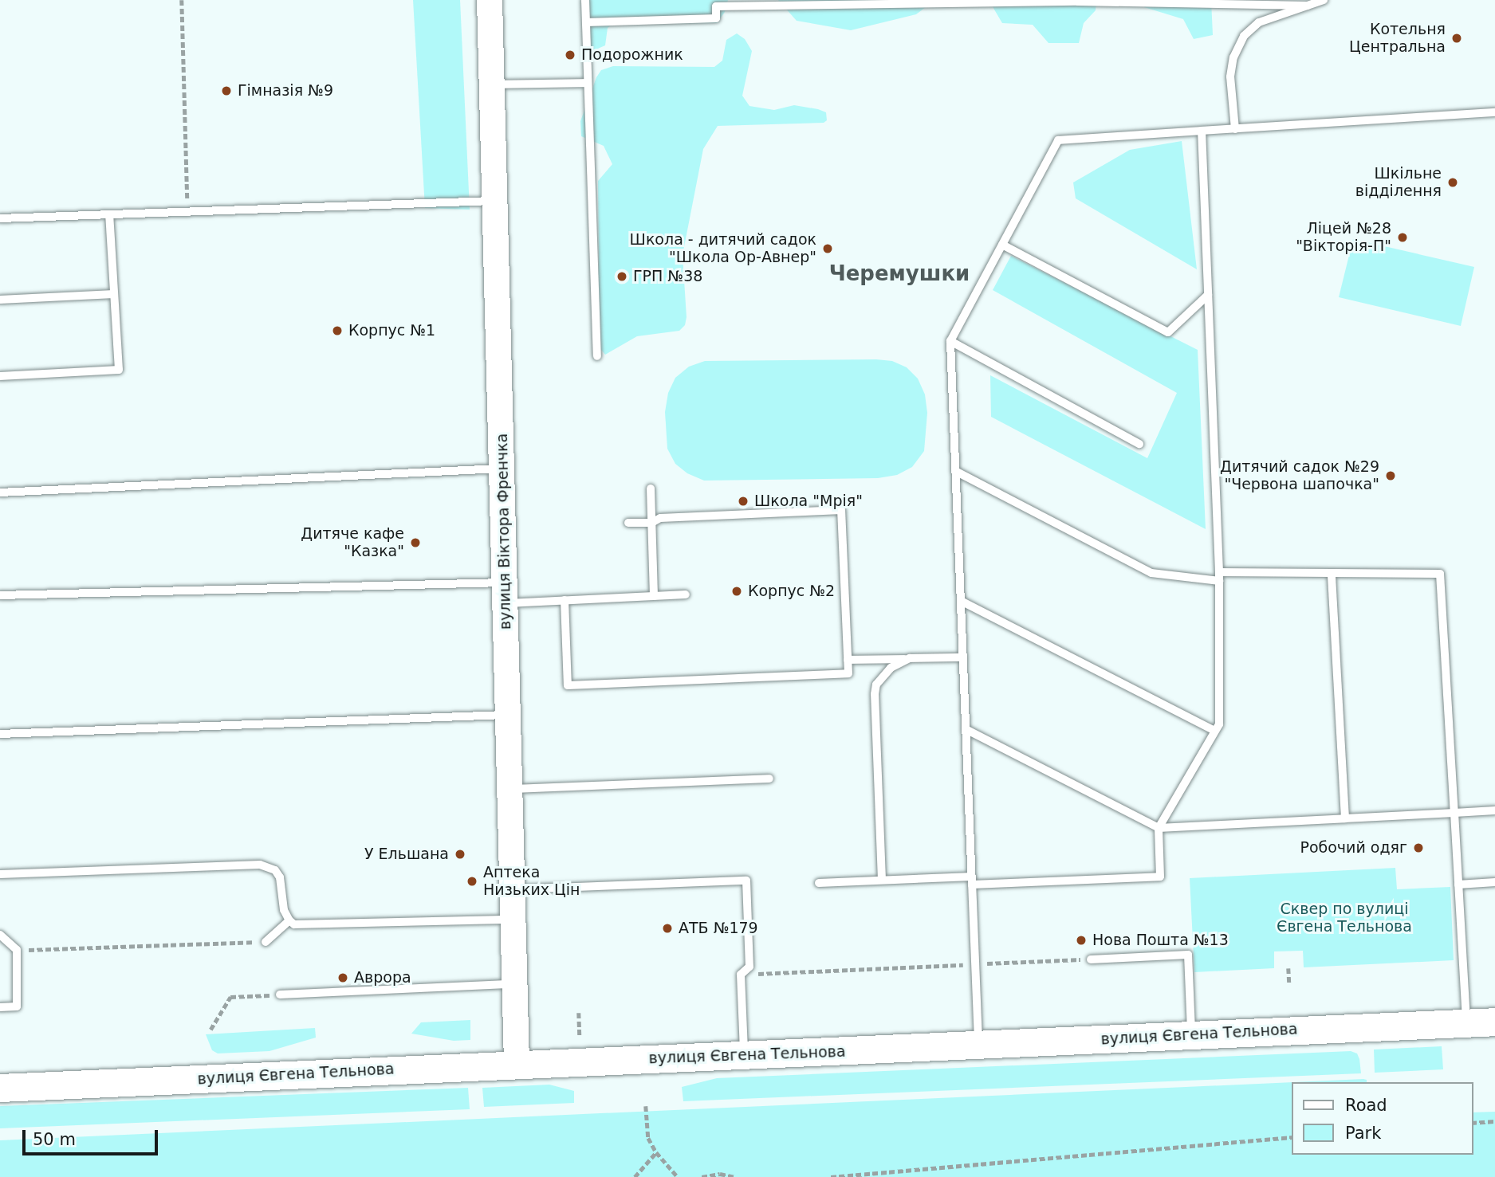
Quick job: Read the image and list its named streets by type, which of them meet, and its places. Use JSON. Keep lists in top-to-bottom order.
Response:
{
  "streets": {
    "main road": ["вулиця Євгена Тельнова"],
    "street": ["вулиця Віктора Френчка"]
  },
  "crossings": [
    ["вулиця Віктора Френчка", "вулиця Євгена Тельнова"]
  ],
  "districts": ["Черемушки"],
  "parks": ["Сквер по вулиці Євгена Тельнова"],
  "places": [
    "Котельня Центральна",
    "Подорожник",
    "Гімназія №9",
    "Шкільне відділення",
    "Ліцей №28 \"Вікторія-П\"",
    "Школа - дитячий садок \"Школа Ор-Авнер\"",
    "ГРП №38",
    "Корпус №1",
    "Дитячий садок №29 \"Червона шапочка\"",
    "Школа \"Мрія\"",
    "Дитяче кафе \"Казка\"",
    "Корпус №2",
    "Робочий одяг",
    "У Ельшана",
    "Аптека Низьких Цін",
    "АТБ №179",
    "Нова Пошта №13",
    "Аврора"
  ],
  "legend": ["Road", "Park"],
  "scale_bar": "50 m"
}
